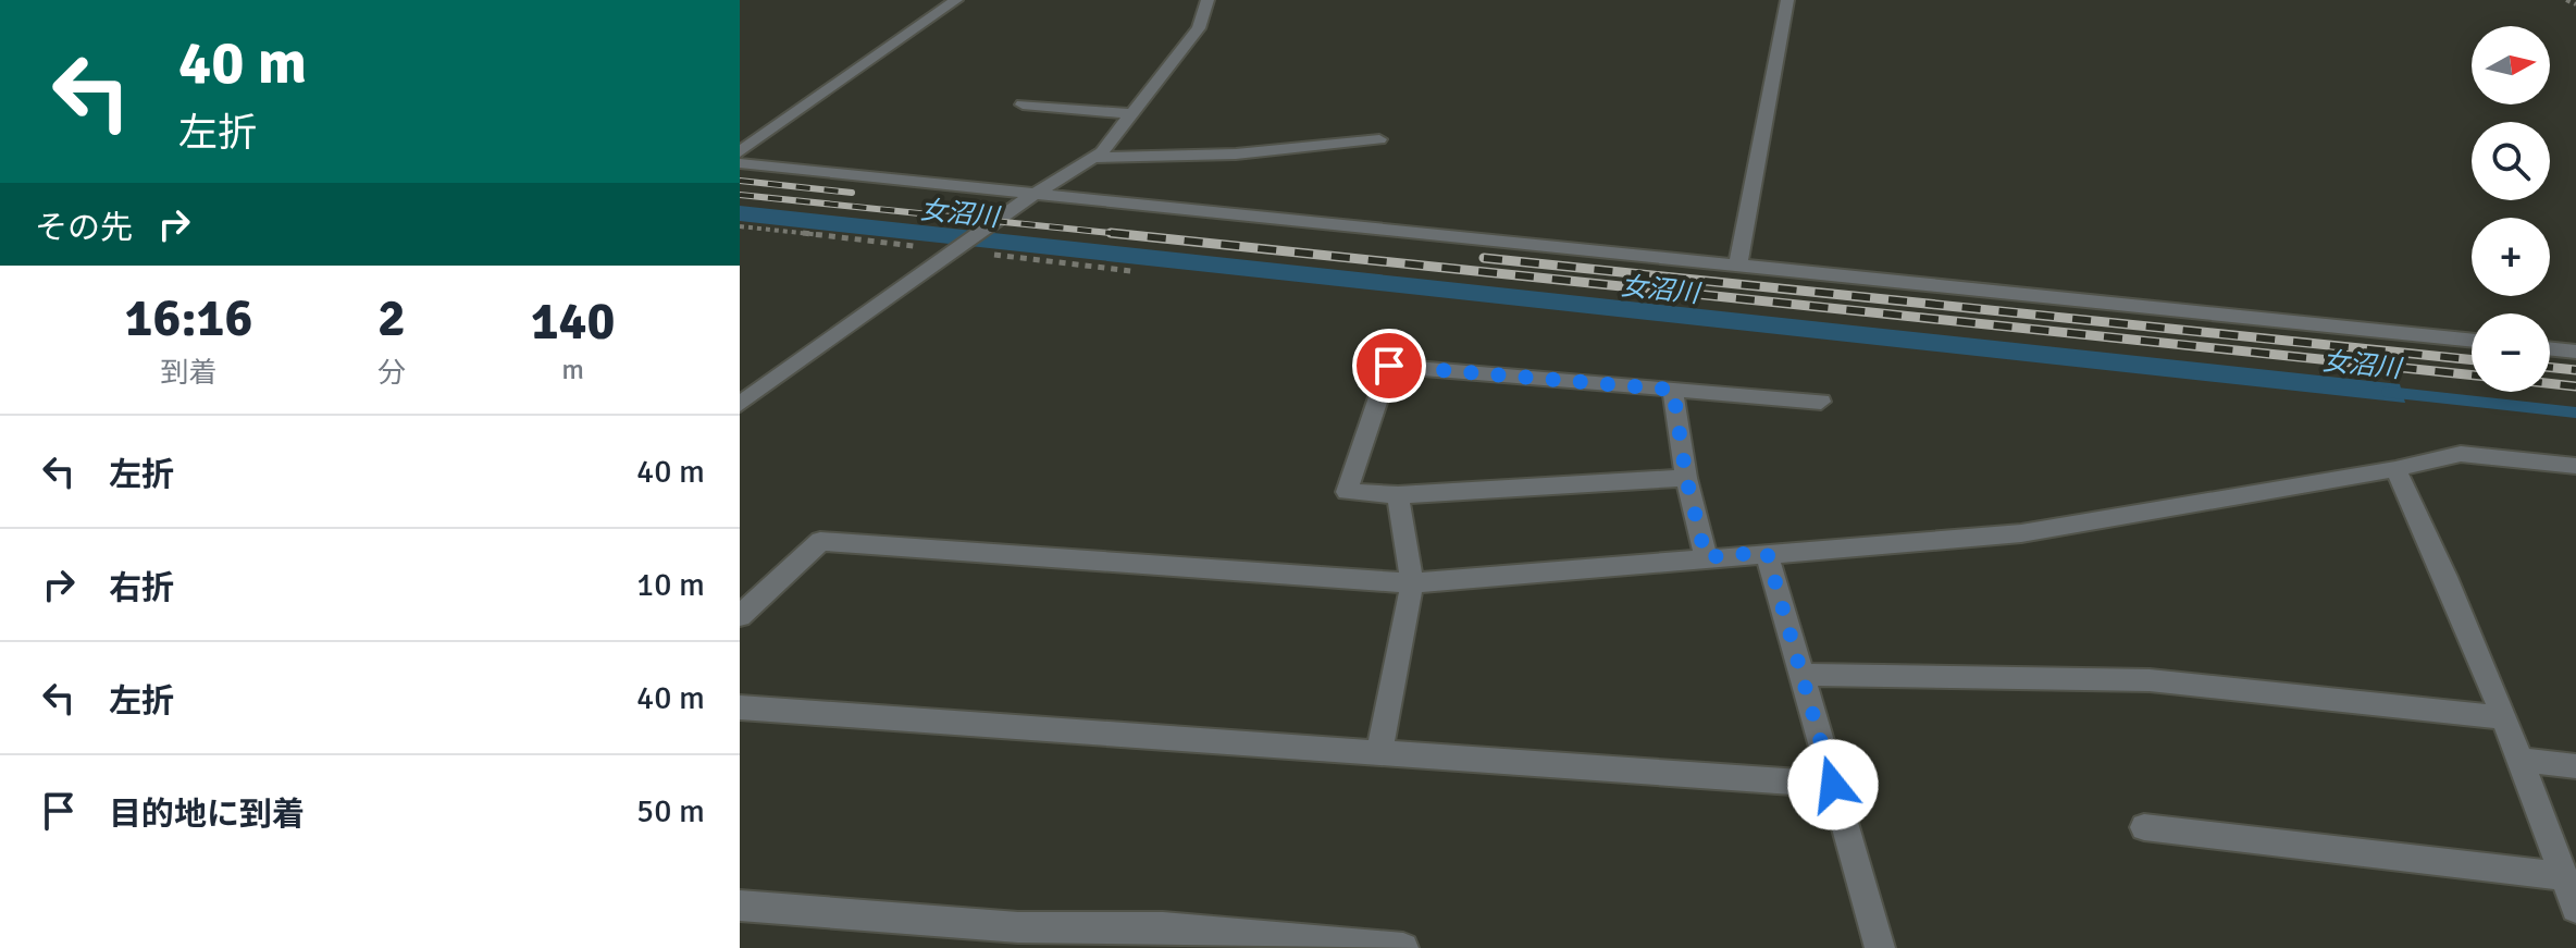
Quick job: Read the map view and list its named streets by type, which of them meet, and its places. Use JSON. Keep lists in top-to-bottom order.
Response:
{
  "water": ["女沼川"],
  "north": "right",
  "page": {
    "turn": ["40 m", "左折"],
    "map_buttons": ["+", "−"],
    "then": "その先",
    "eta": [
      "16:16",
      "到着",
      "2",
      "分",
      "140",
      "m"
    ],
    "list": [
      {
        "name": "左折",
        "value": "40 m"
      },
      {
        "name": "右折",
        "value": "10 m"
      },
      {
        "name": "左折",
        "value": "40 m"
      },
      {
        "name": "目的地に到着",
        "value": "50 m"
      }
    ]
  }
}
